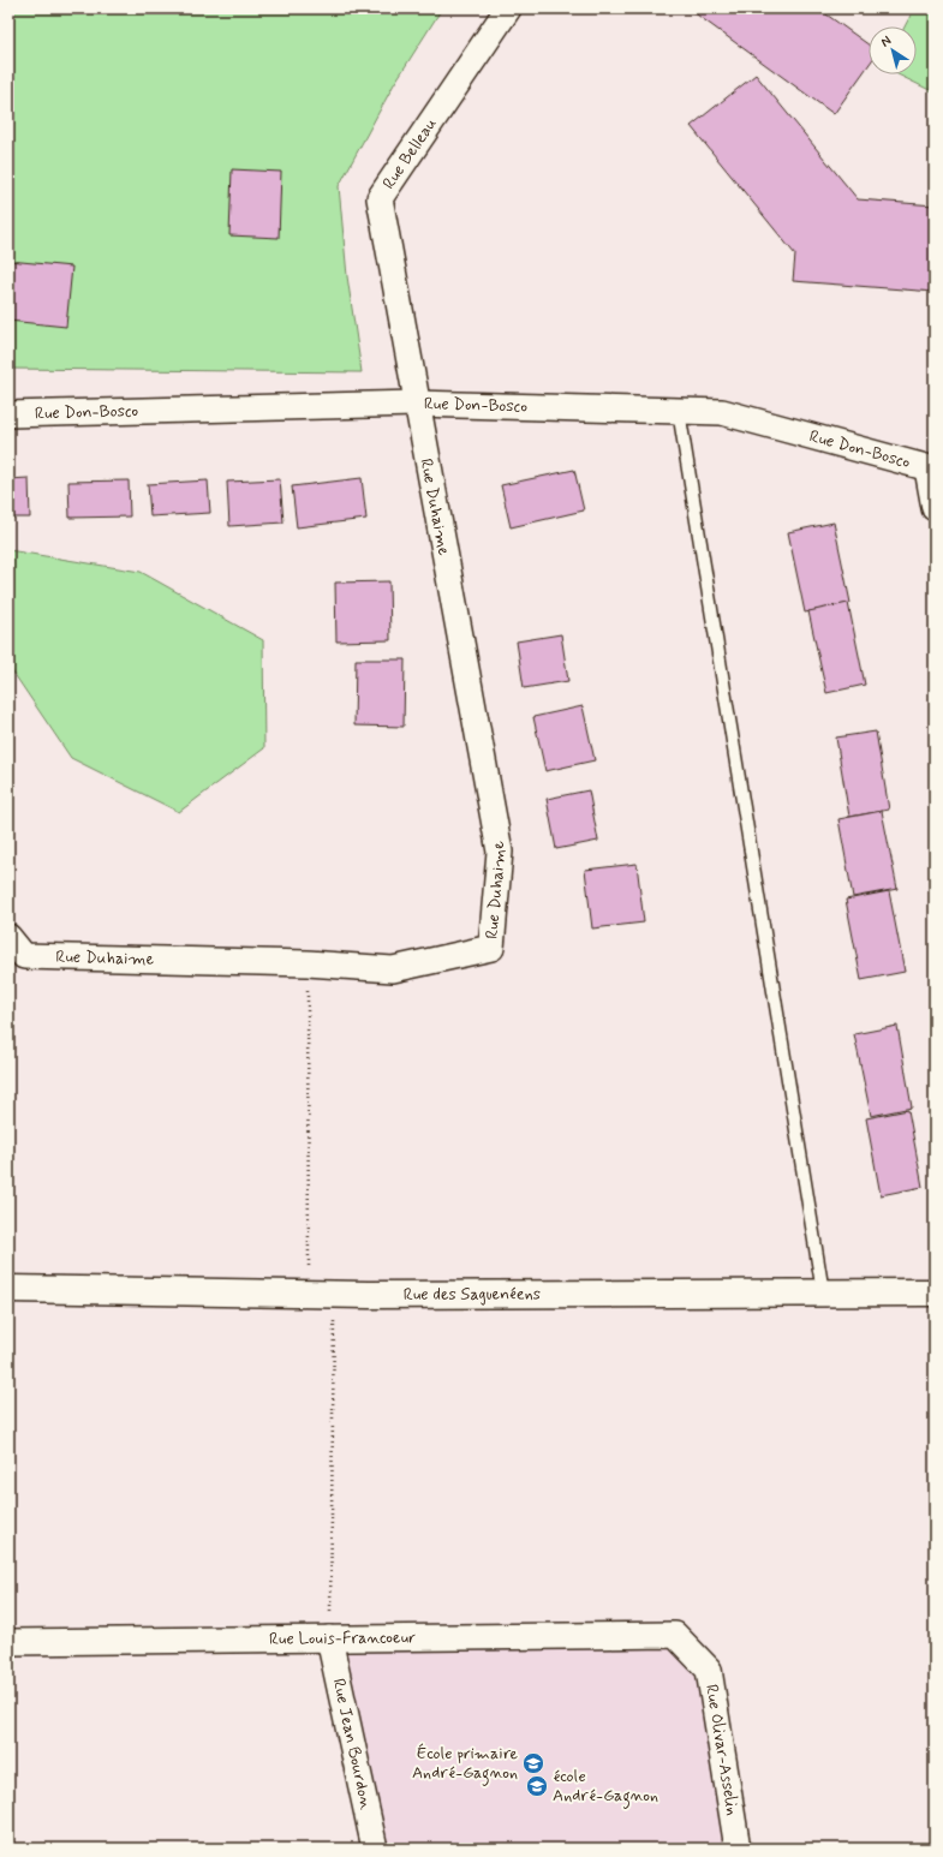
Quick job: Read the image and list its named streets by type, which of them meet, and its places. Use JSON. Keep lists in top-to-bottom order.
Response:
{
  "streets": {
    "street": [
      "Rue Belleau",
      "Rue Don-Bosco",
      "Rue Duhaime",
      "Rue des Saguenéens",
      "Rue Louis-Francoeur",
      "Rue Jean Bourdon",
      "Rue Olivar-Asselin"
    ]
  },
  "crossings": [
    ["Rue Belleau", "Rue Don-Bosco"],
    ["Rue Belleau", "Rue Duhaime"],
    ["Rue Don-Bosco", "Rue Duhaime"],
    ["Rue Louis-Francoeur", "Rue Jean Bourdon"],
    ["Rue Louis-Francoeur", "Rue Olivar-Asselin"]
  ],
  "places": {
    "school or university": ["École primaire André-Gagnon", "école André-Gagnon"]
  },
  "north": "top left"
}
